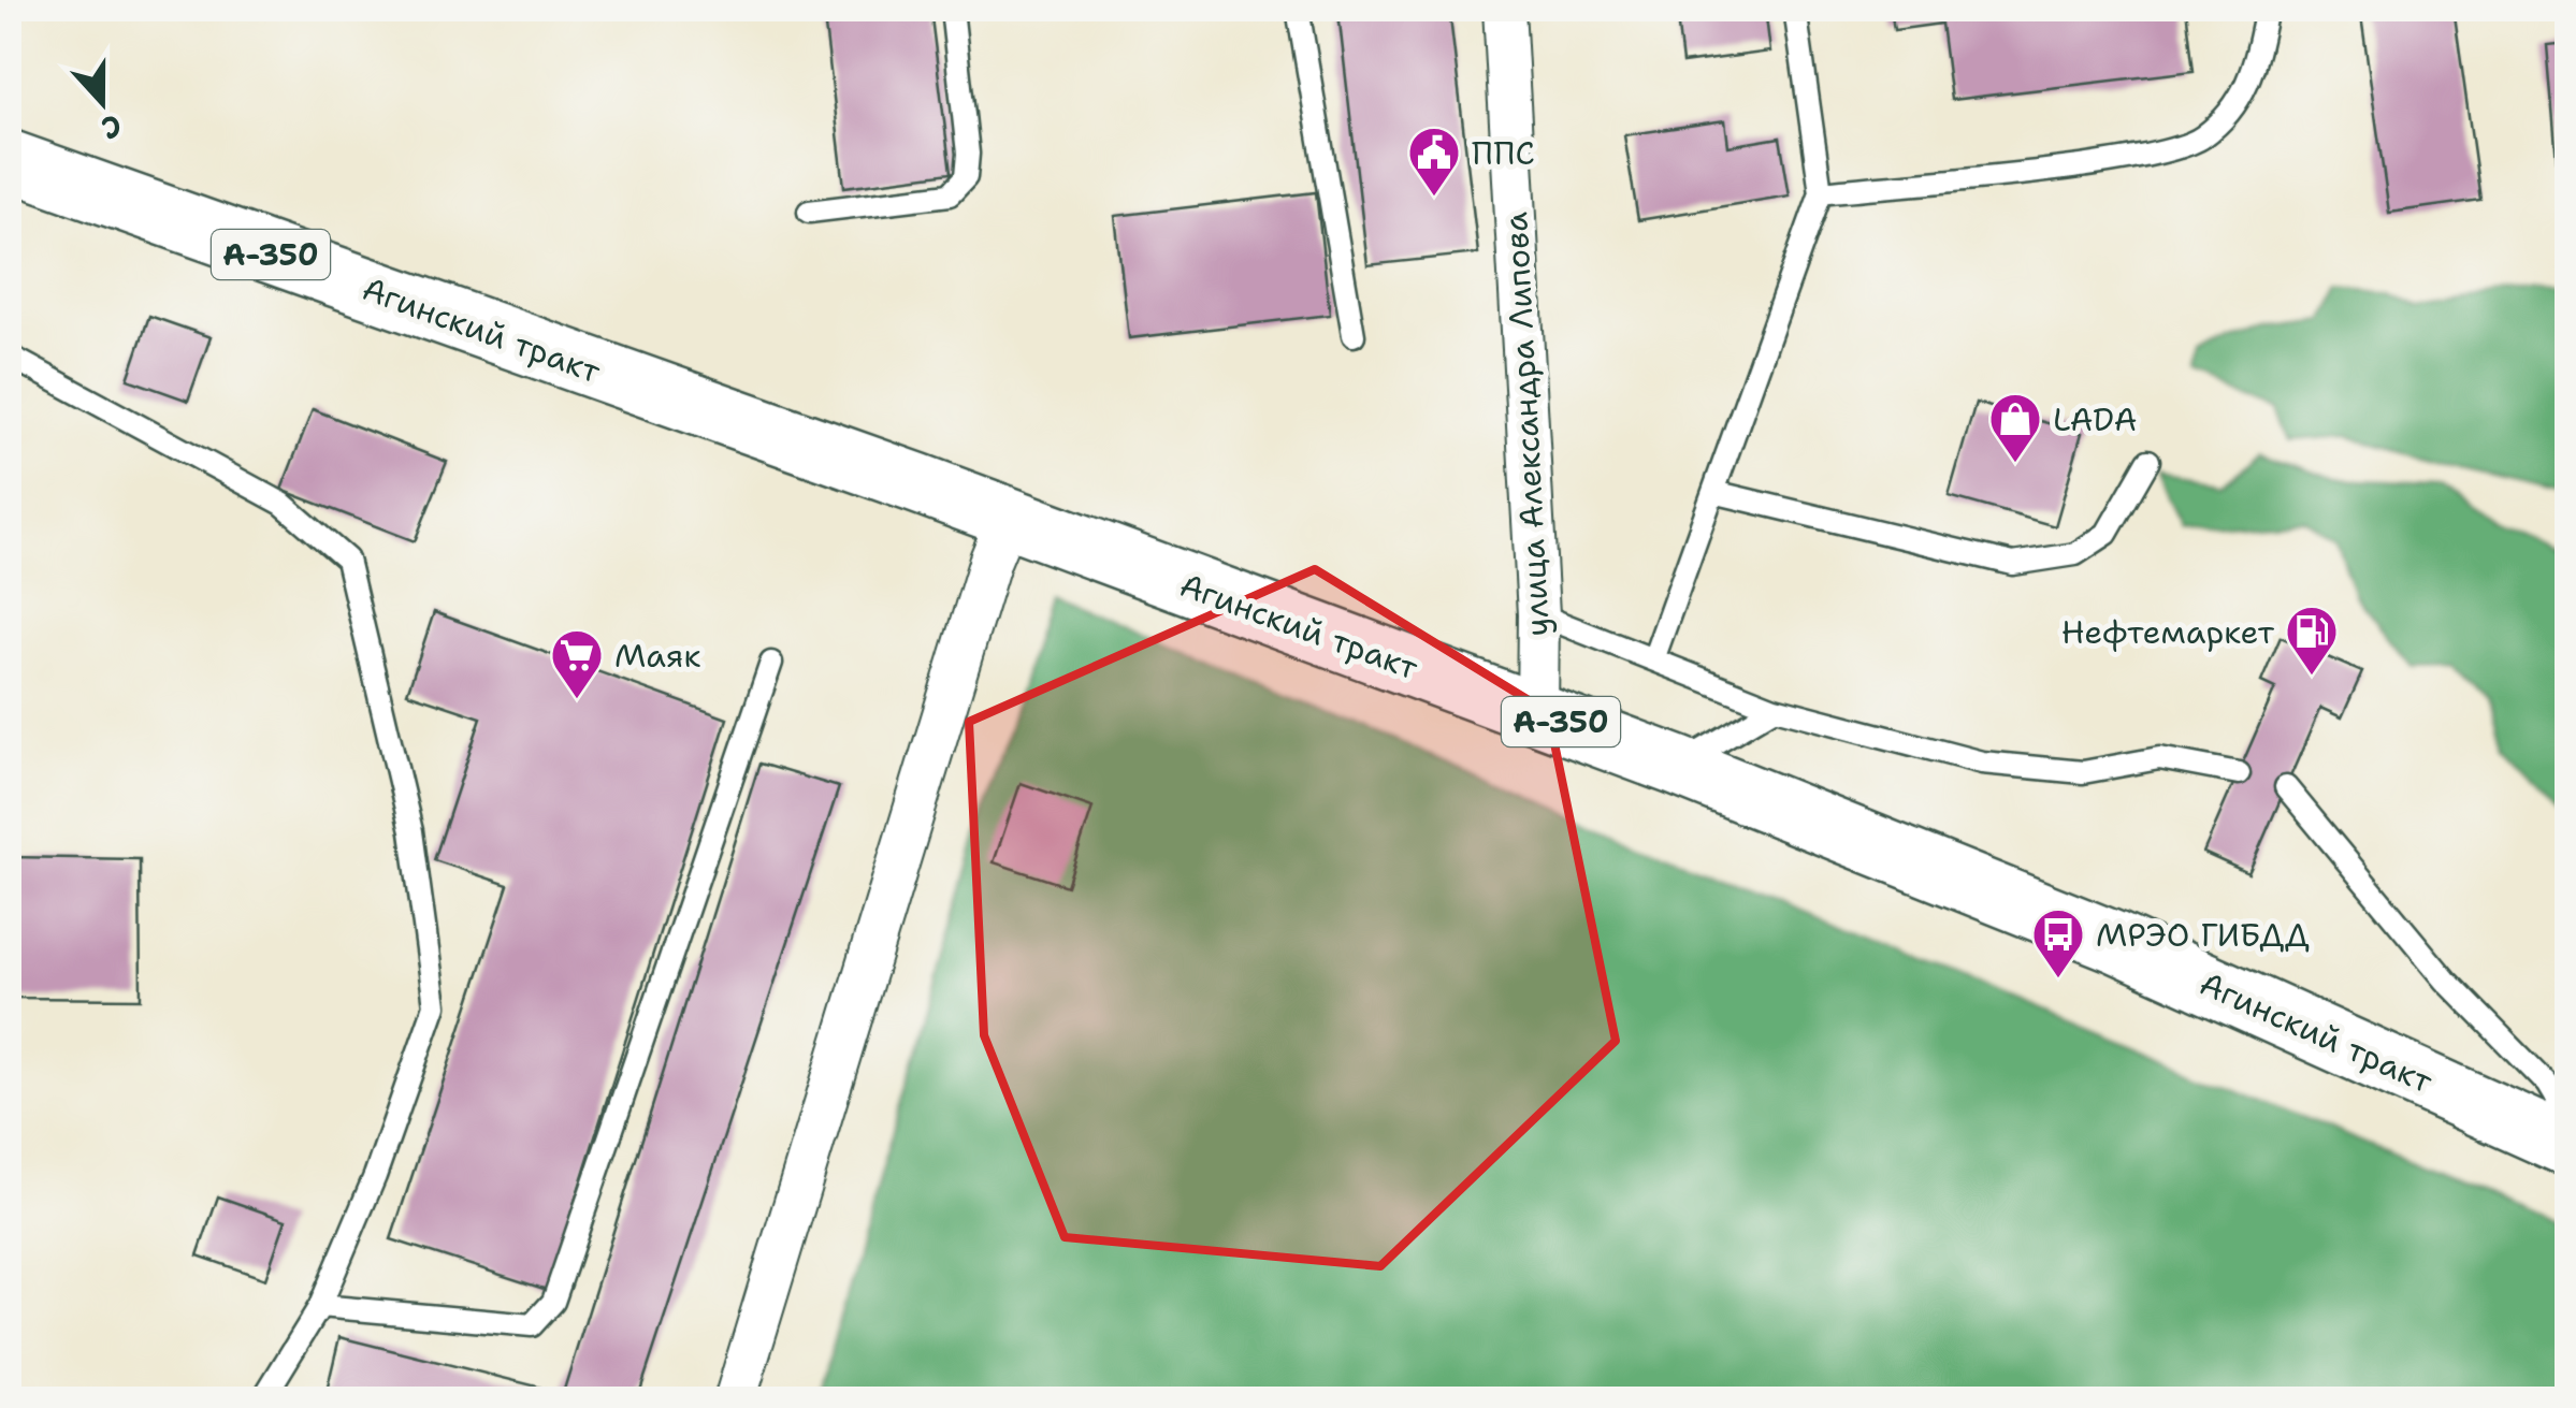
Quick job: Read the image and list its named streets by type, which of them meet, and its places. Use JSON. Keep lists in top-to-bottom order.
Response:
{
  "streets": {
    "highway": ["А-350", "Агинский тракт"],
    "street": ["улица Александра Липова"]
  },
  "crossings": [
    ["Агинский тракт", "улица Александра Липова"]
  ],
  "places": {
    "public building": ["ППС"],
    "shop": ["LADA"],
    "fuel station": ["Нефтемаркет"],
    "supermarket": ["Маяк"],
    "bus stop": ["МРЭО ГИБДД"]
  },
  "north": "bottom"
}
